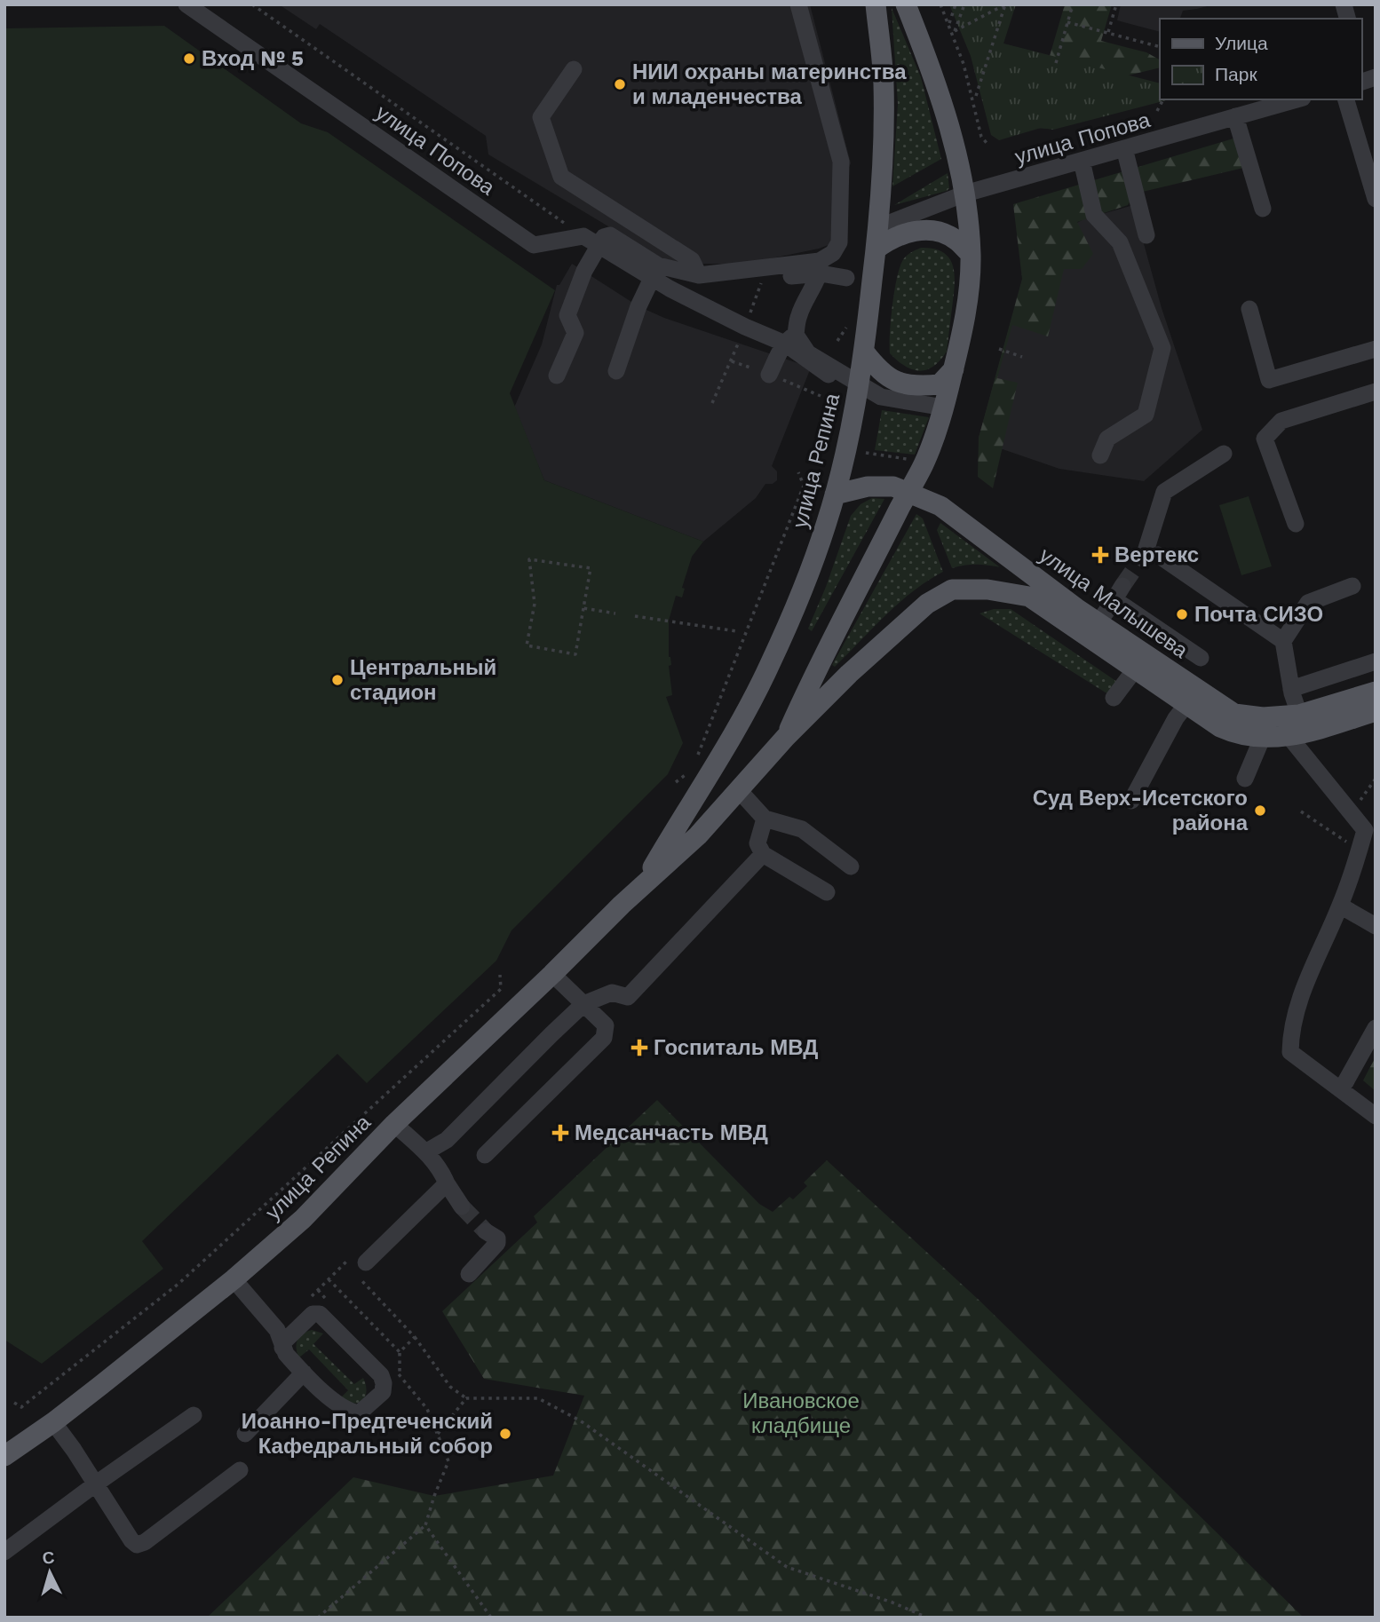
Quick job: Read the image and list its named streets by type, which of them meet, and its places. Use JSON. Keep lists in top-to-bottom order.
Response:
{
  "streets": {
    "main road": ["улица Репина", "улица Малышева"],
    "street": ["улица Попова"]
  },
  "crossings": [
    ["улица Попова", "улица Репина"],
    ["улица Репина", "улица Малышева"]
  ],
  "parks": ["Ивановское кладбище"],
  "places": {
    "other": [
      "Вход № 5",
      "НИИ охраны материнства и младенчества",
      "Почта СИЗО",
      "Центральный стадион",
      "Суд Верх-Исетского района",
      "Иоанно-Предтеченский Кафедральный собор"
    ],
    "health": ["Вертекс", "Госпиталь МВД", "Медсанчасть МВД"]
  },
  "legend": ["Улица", "Парк"],
  "north": "top"
}
